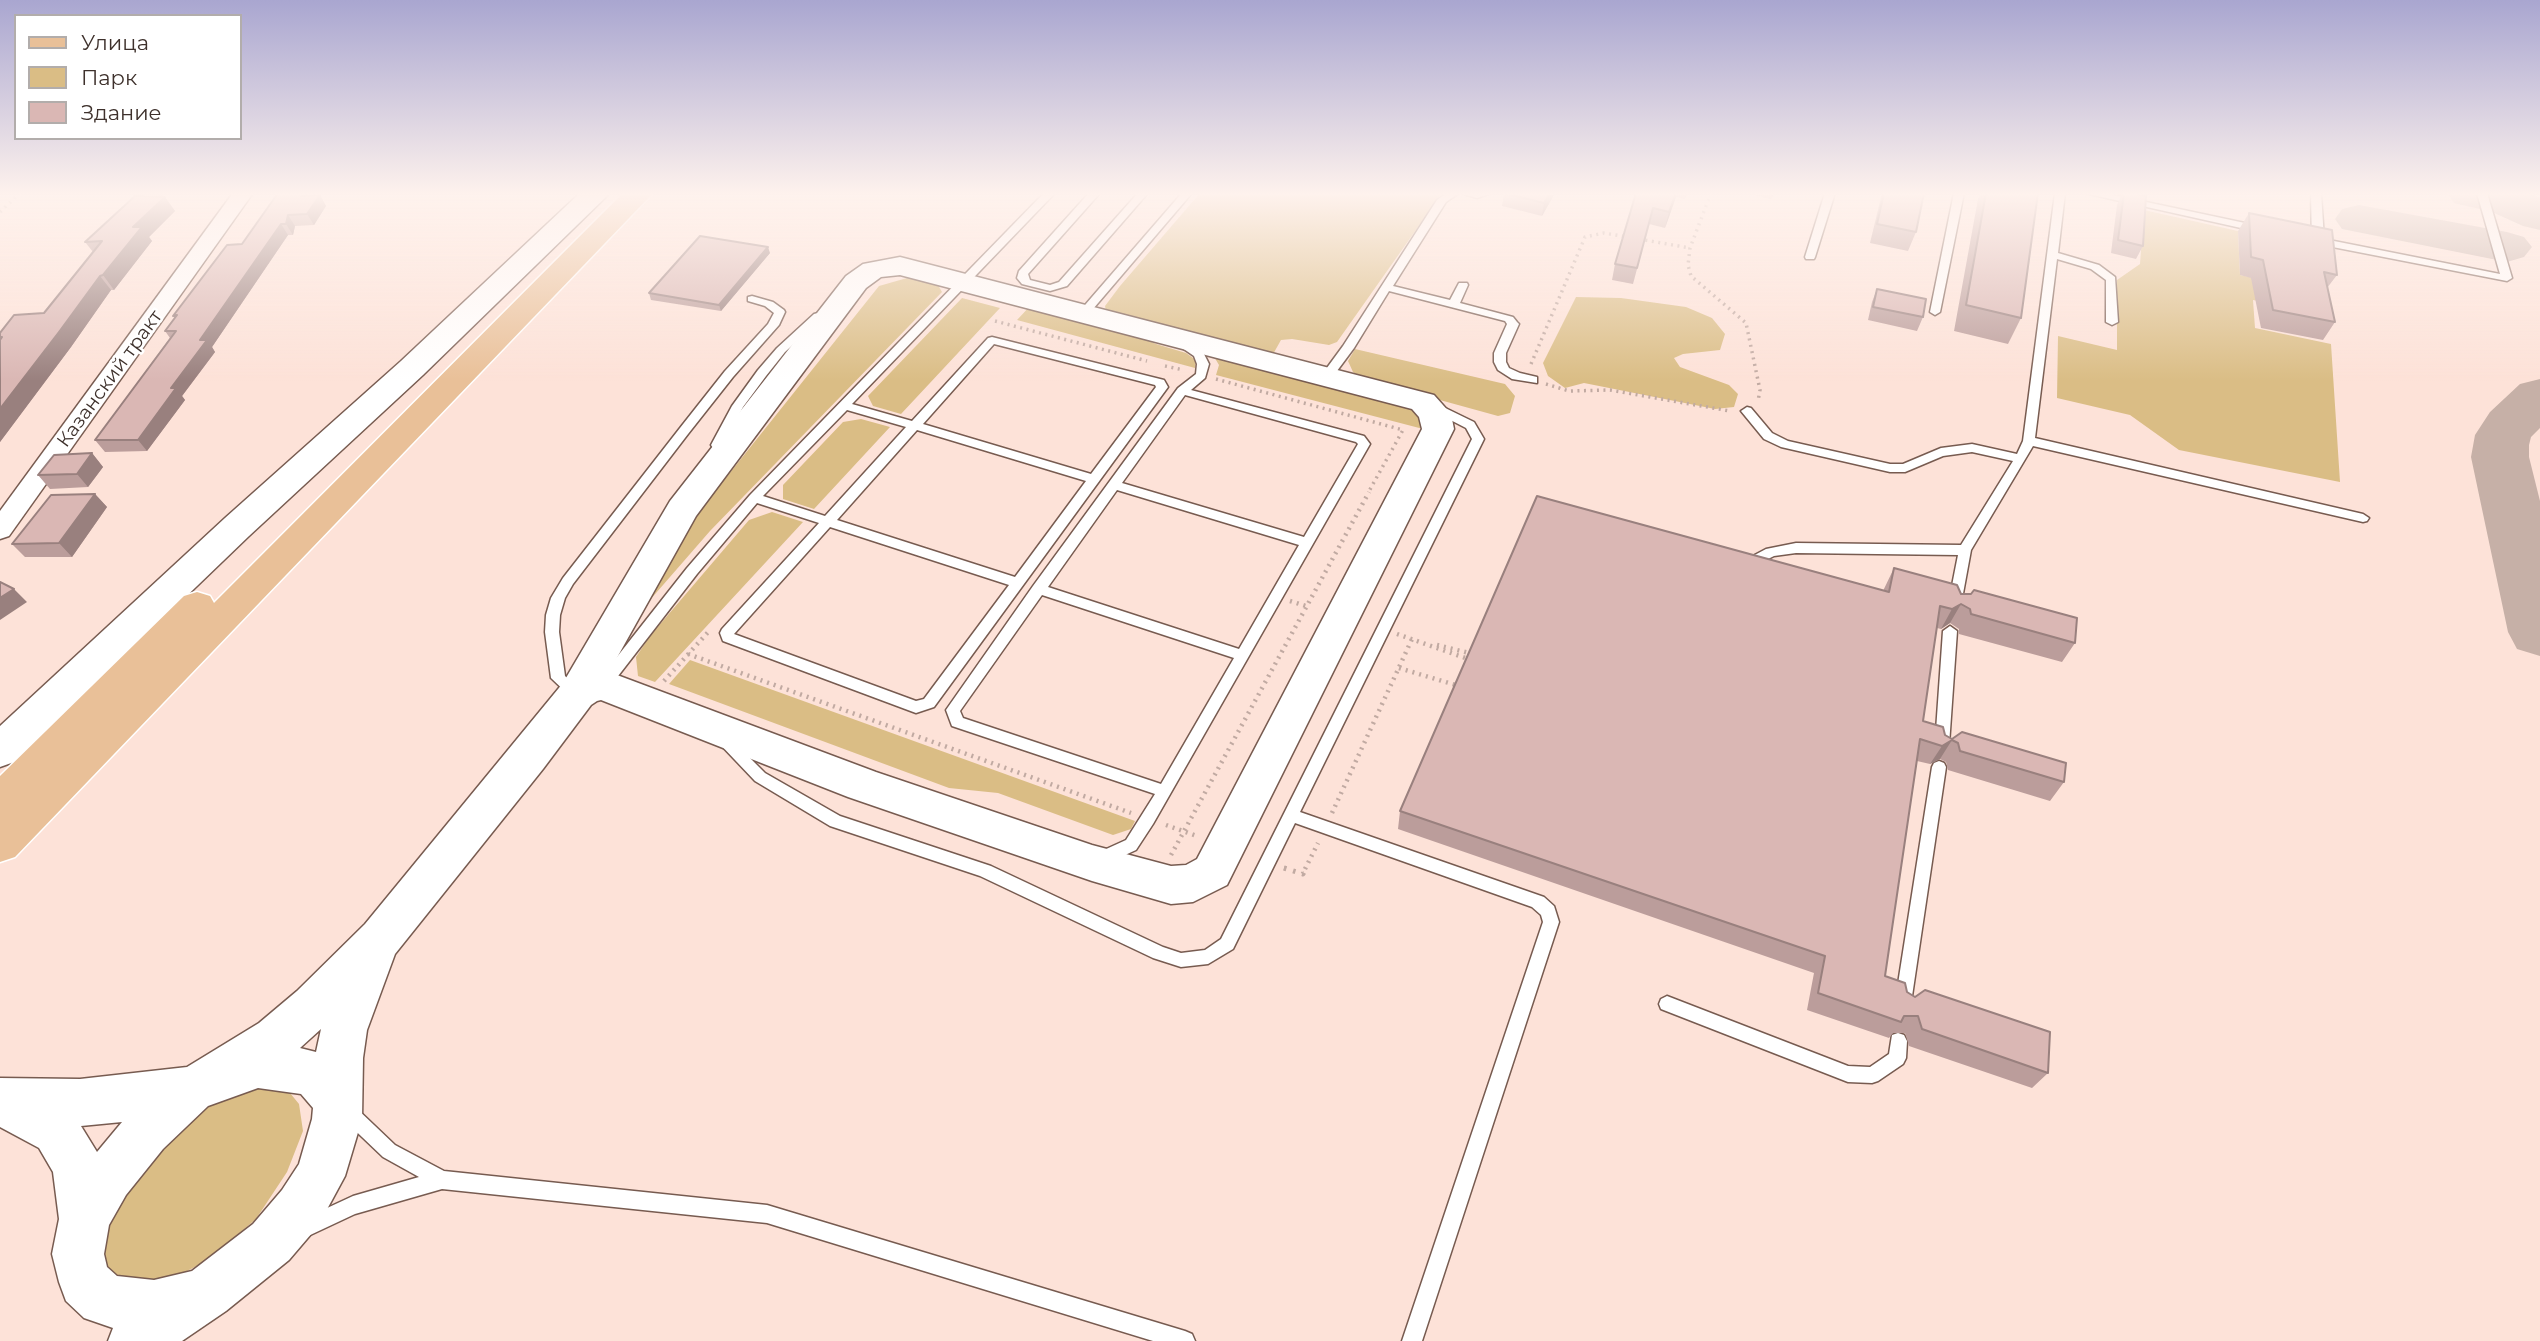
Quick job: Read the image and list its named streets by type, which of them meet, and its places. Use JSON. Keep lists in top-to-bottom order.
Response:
{
  "streets": {
    "street": ["Казанский тракт"]
  },
  "legend": ["Улица", "Парк", "Здание"]
}
